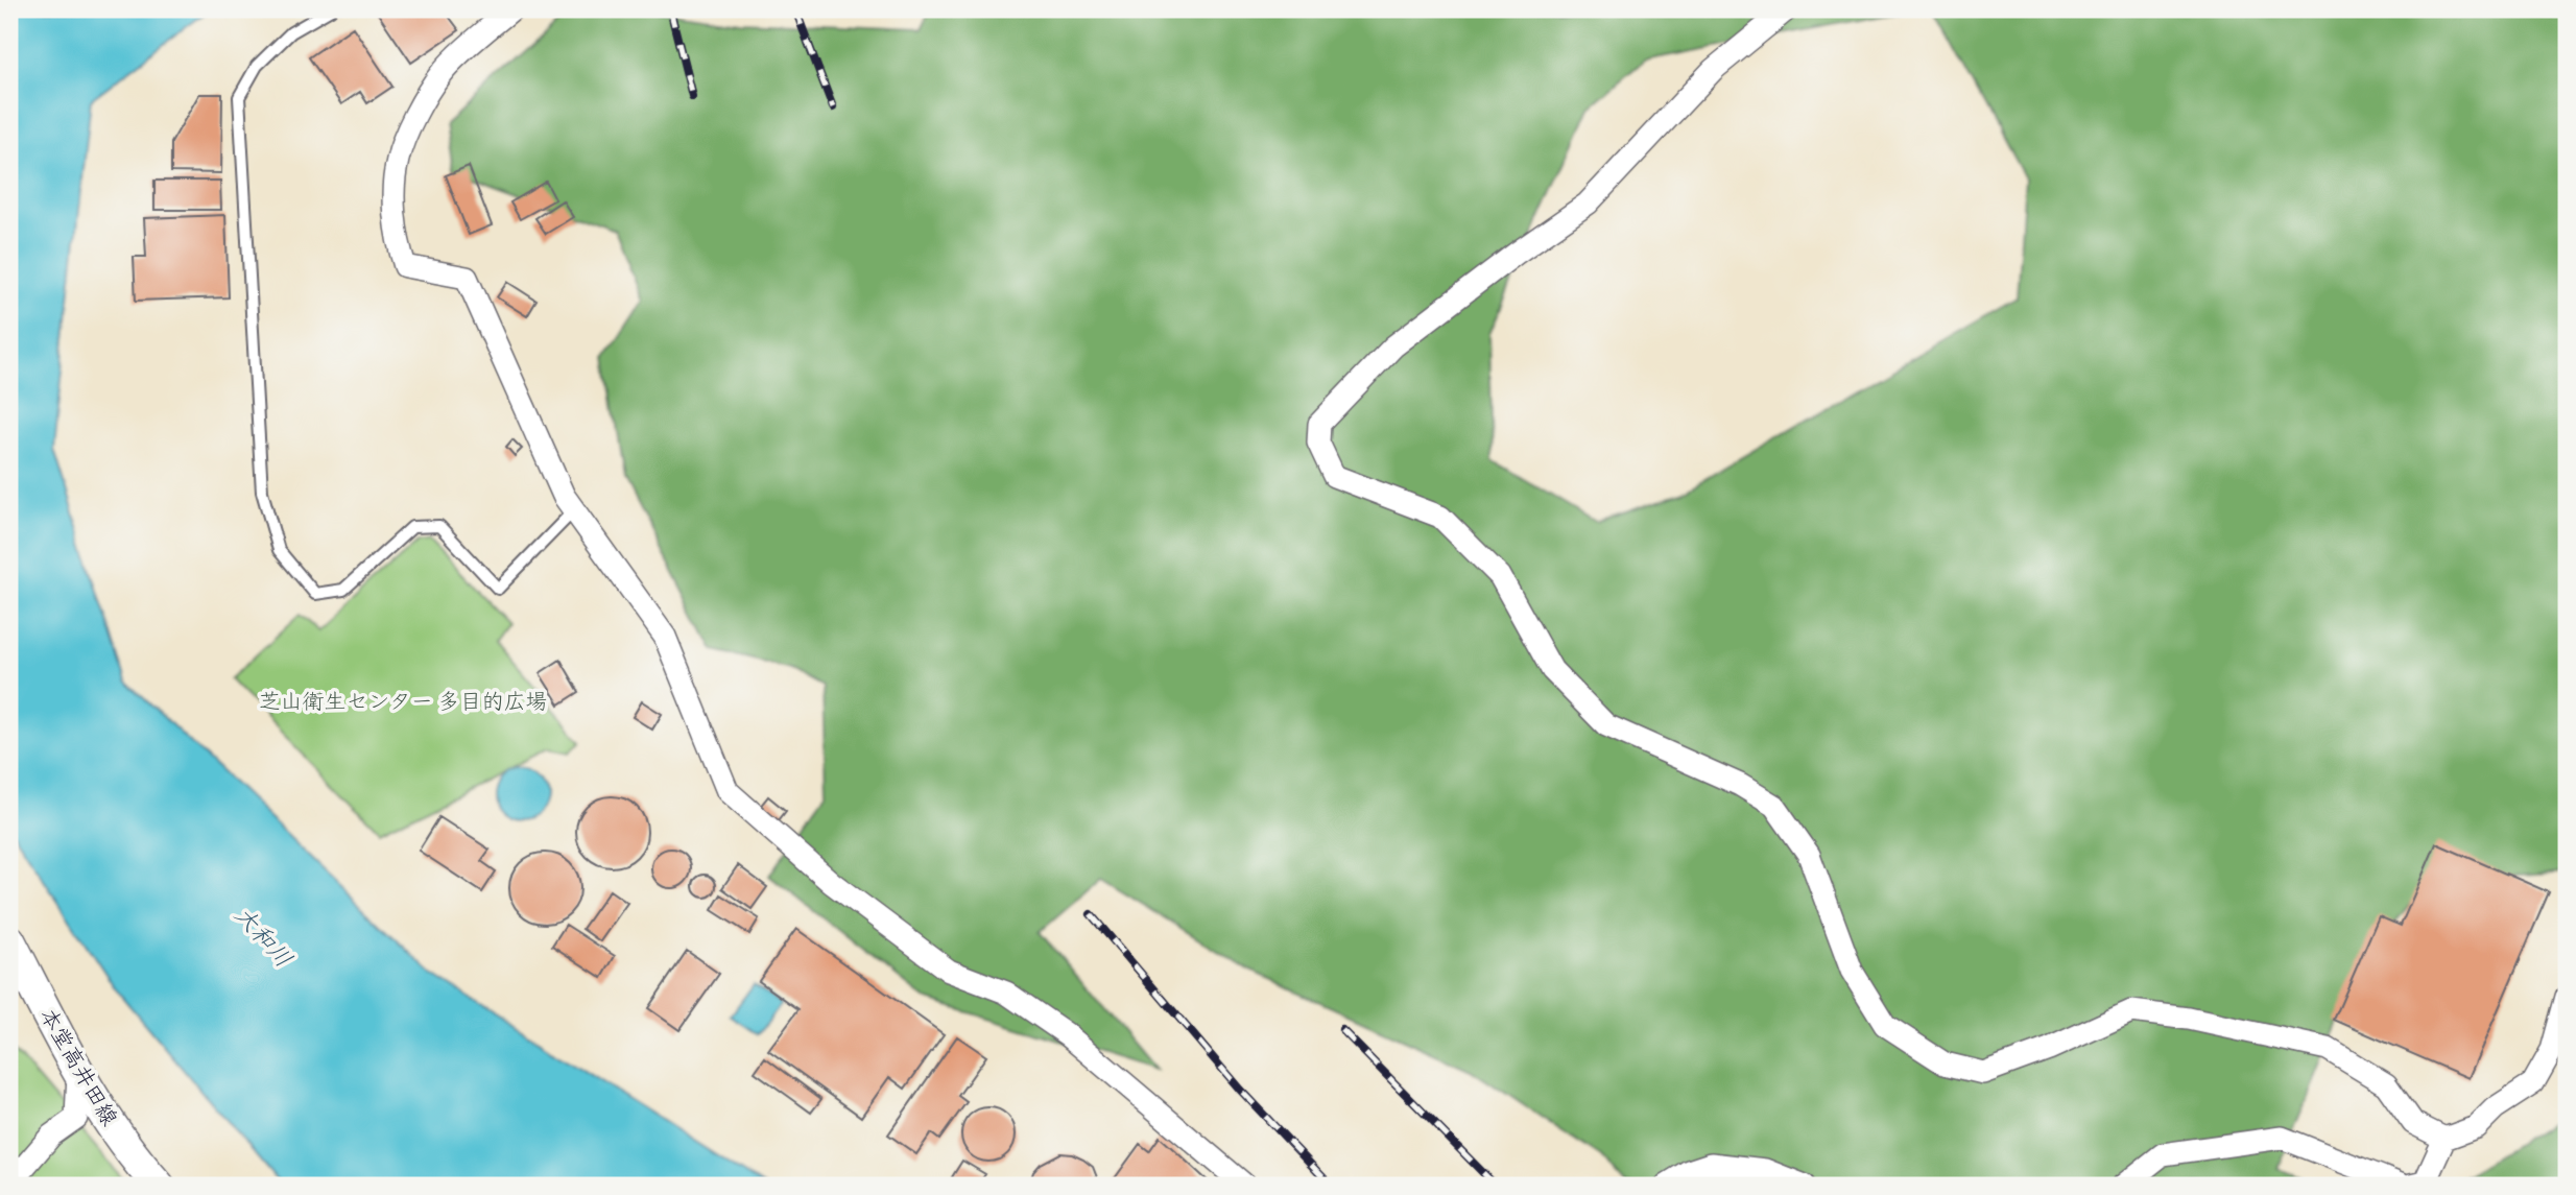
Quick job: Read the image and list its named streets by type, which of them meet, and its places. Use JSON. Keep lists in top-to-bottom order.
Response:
{
  "streets": {
    "main road": ["本堂高井田線"]
  },
  "water": ["大和川"],
  "parks": ["芝山衛生センター 多目的広場"]
}
